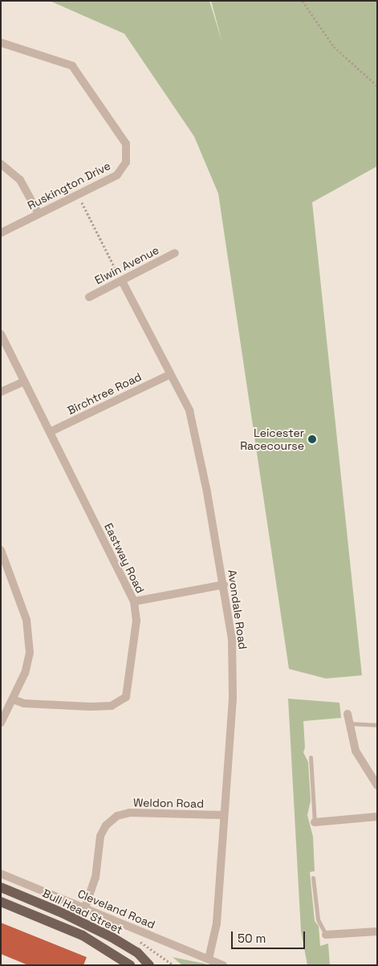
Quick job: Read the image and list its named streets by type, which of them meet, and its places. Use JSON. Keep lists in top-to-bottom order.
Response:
{
  "streets": {
    "main road": ["Bull Head Street"],
    "street": [
      "Ruskington Drive",
      "Elwin Avenue",
      "Birchtree Road",
      "Eastway Road",
      "Avondale Road",
      "Weldon Road",
      "Cleveland Road"
    ]
  },
  "crossings": [
    ["Elwin Avenue", "Avondale Road"],
    ["Birchtree Road", "Eastway Road"],
    ["Birchtree Road", "Avondale Road"],
    ["Avondale Road", "Weldon Road"],
    ["Avondale Road", "Cleveland Road"],
    ["Weldon Road", "Cleveland Road"]
  ],
  "places": ["Leicester Racecourse"],
  "scale_bar": "50 m"
}
